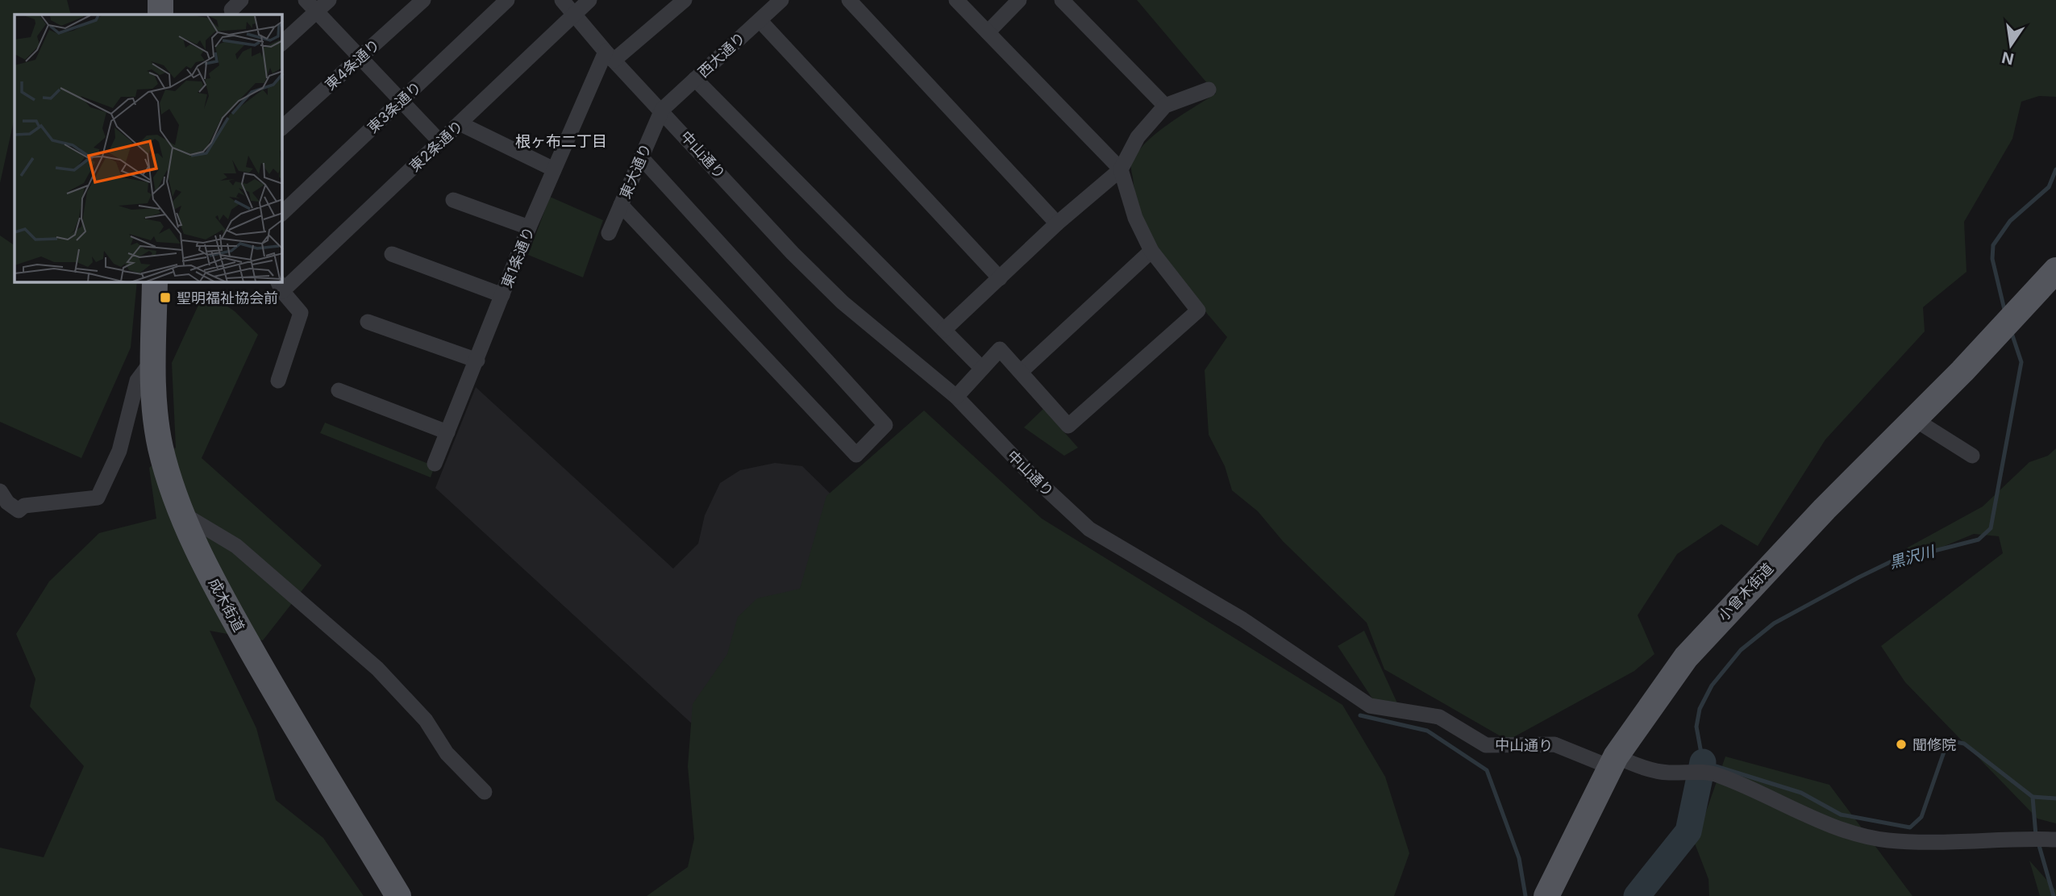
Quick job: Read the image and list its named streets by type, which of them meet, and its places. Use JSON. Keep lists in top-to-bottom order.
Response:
{
  "streets": {
    "main road": ["小曾木街道", "成木街道"],
    "street": [
      "西大通り",
      "東4条通り",
      "東3条通り",
      "東2条通り",
      "中山通り",
      "東大通り",
      "東1条通り"
    ]
  },
  "crossings": [
    ["西大通り", "中山通り"],
    ["西大通り", "東大通り"],
    ["東2条通り", "中山通り"],
    ["中山通り", "東大通り"],
    ["中山通り", "東1条通り"],
    ["中山通り", "小曾木街道"]
  ],
  "districts": ["根ヶ布二丁目"],
  "water": ["黒沢川"],
  "places": {
    "transit": ["聖明福祉協会前"],
    "other": ["聞修院"]
  },
  "north": "bottom"
}
